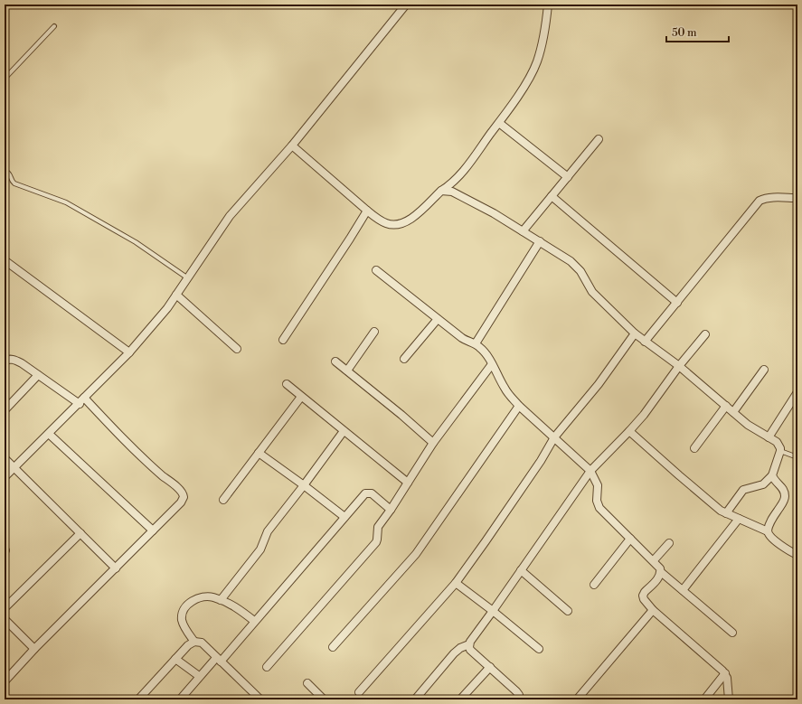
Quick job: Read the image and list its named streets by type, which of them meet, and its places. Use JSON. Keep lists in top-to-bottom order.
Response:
{
  "scale_bar": "50 m"
}
